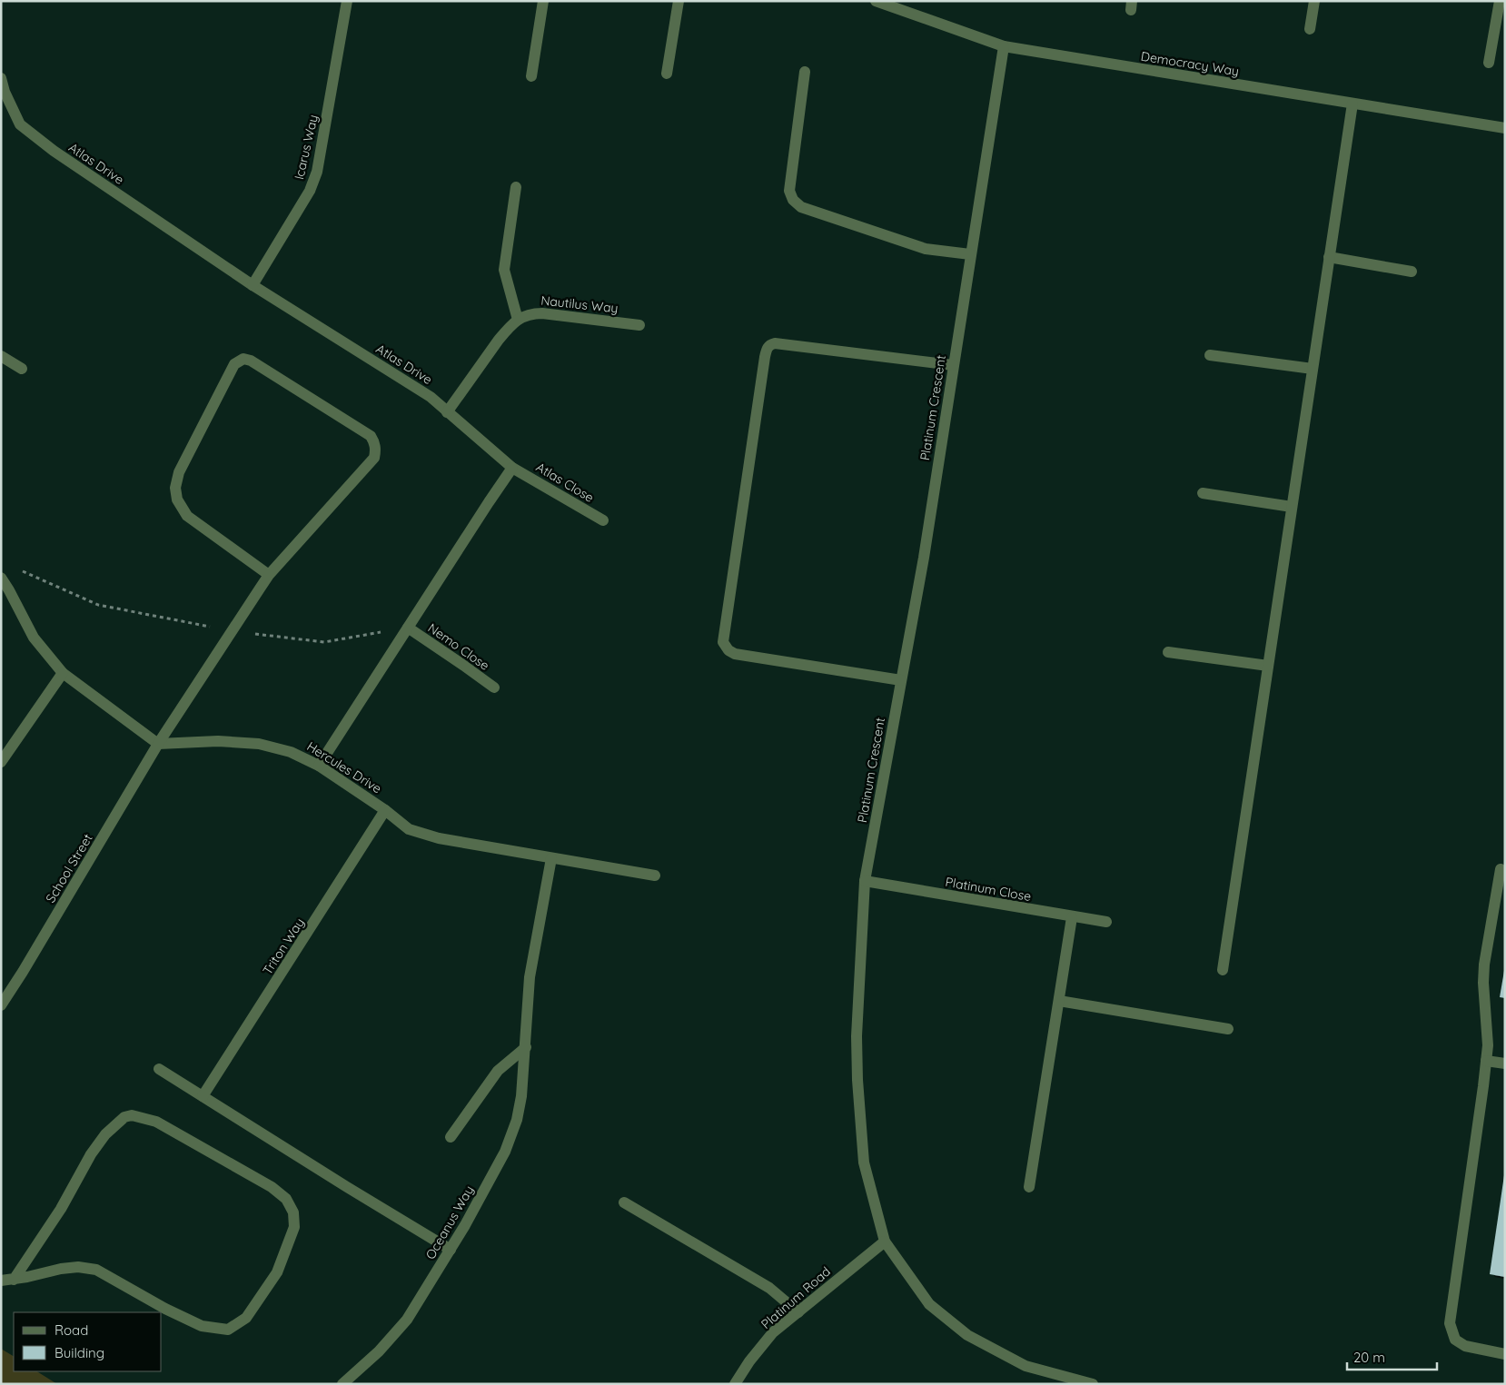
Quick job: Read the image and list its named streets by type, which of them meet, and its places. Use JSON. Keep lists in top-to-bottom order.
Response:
{
  "streets": {
    "street": [
      "Democracy Way",
      "Icarus Way",
      "Atlas Drive",
      "Nautilus Way",
      "Platinum Crescent",
      "Atlas Close",
      "Nemo Close",
      "Hercules Drive",
      "School Street",
      "Platinum Close",
      "Triton Way",
      "Oceanus Way",
      "Platinum Road"
    ]
  },
  "crossings": [
    ["Democracy Way", "Platinum Crescent"],
    ["Icarus Way", "Atlas Drive"],
    ["Atlas Drive", "Nautilus Way"],
    ["Atlas Drive", "Atlas Close"],
    ["Platinum Crescent", "Platinum Close"],
    ["Platinum Crescent", "Platinum Road"],
    ["Hercules Drive", "School Street"],
    ["Hercules Drive", "Triton Way"],
    ["Hercules Drive", "Oceanus Way"]
  ],
  "legend": ["Road", "Building"],
  "scale_bar": "20 m"
}
